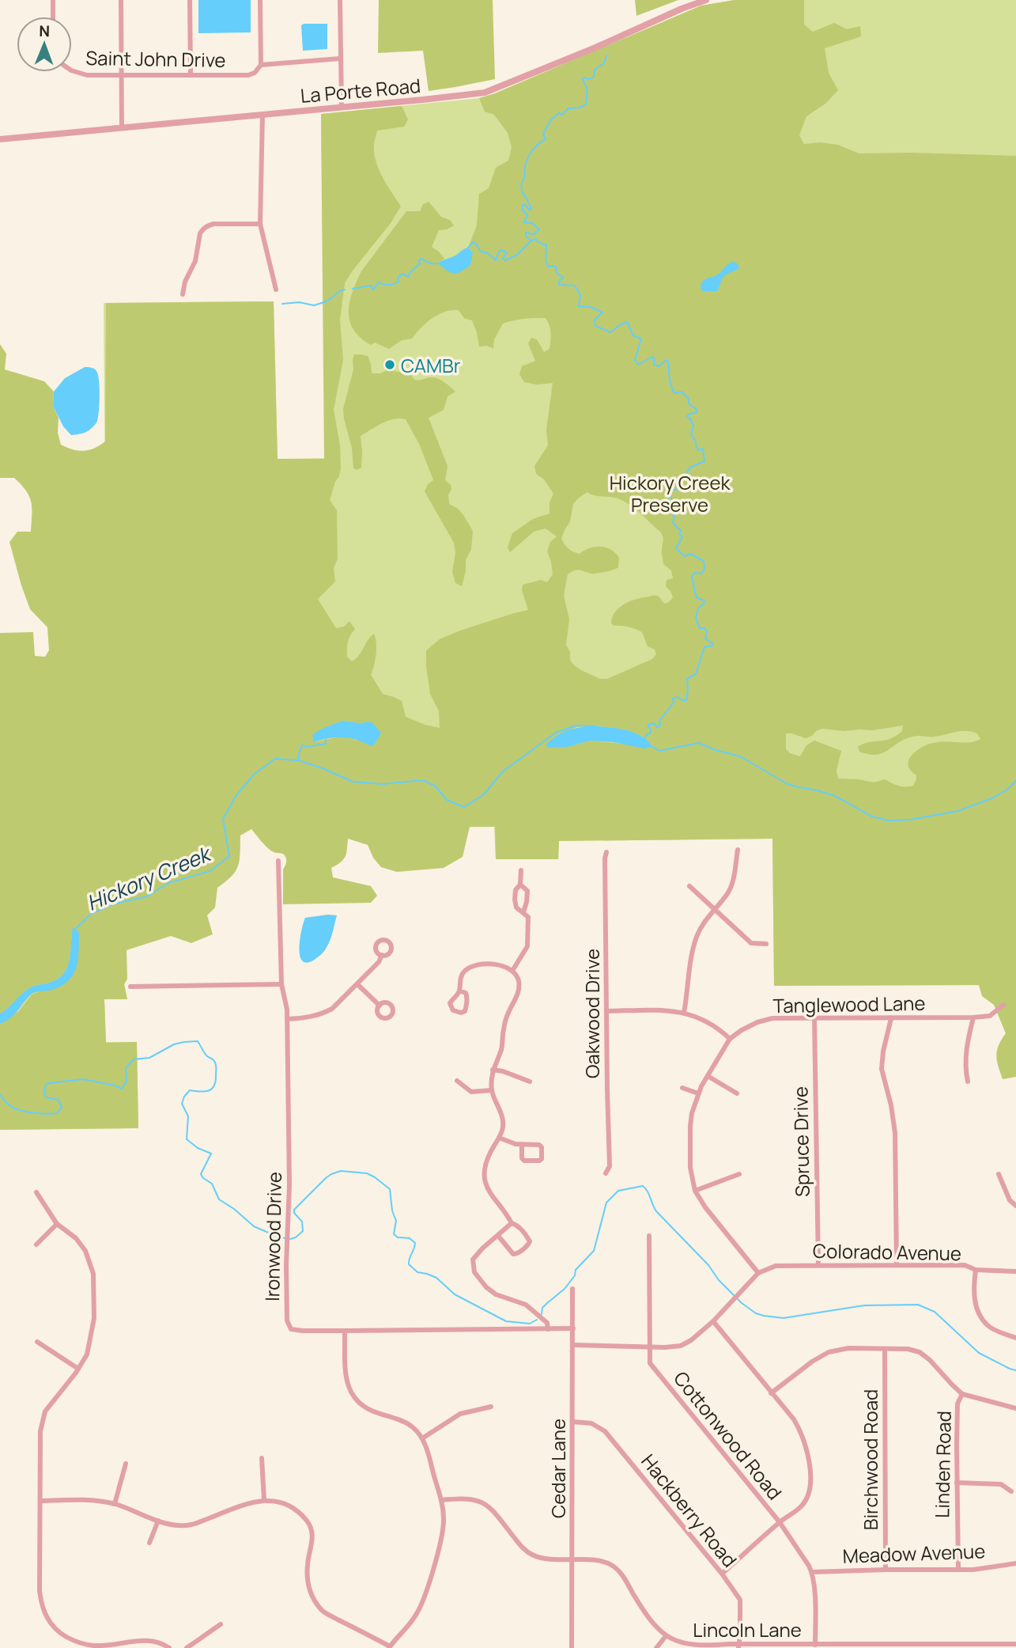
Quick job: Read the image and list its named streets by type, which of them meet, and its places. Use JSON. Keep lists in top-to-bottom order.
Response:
{
  "streets": {
    "street": [
      "Saint John Drive",
      "La Porte Road",
      "Tanglewood Lane",
      "Oakwood Drive",
      "Spruce Drive",
      "Ironwood Drive",
      "Colorado Avenue",
      "Cottonwood Road",
      "Birchwood Road",
      "Linden Road",
      "Cedar Lane",
      "Hackberry Road",
      "Meadow Avenue",
      "Lincoln Lane"
    ]
  },
  "crossings": [
    ["Tanglewood Lane", "Spruce Drive"],
    ["Tanglewood Lane", "Colorado Avenue"],
    ["Spruce Drive", "Colorado Avenue"],
    ["Ironwood Drive", "Cedar Lane"],
    ["Cottonwood Road", "Meadow Avenue"],
    ["Cottonwood Road", "Lincoln Lane"],
    ["Birchwood Road", "Meadow Avenue"],
    ["Linden Road", "Meadow Avenue"],
    ["Cedar Lane", "Hackberry Road"],
    ["Cedar Lane", "Lincoln Lane"],
    ["Hackberry Road", "Lincoln Lane"]
  ],
  "water": ["Hickory Creek"],
  "parks": ["Hickory Creek Preserve"],
  "places": ["CAMBr"],
  "north": "top"
}
